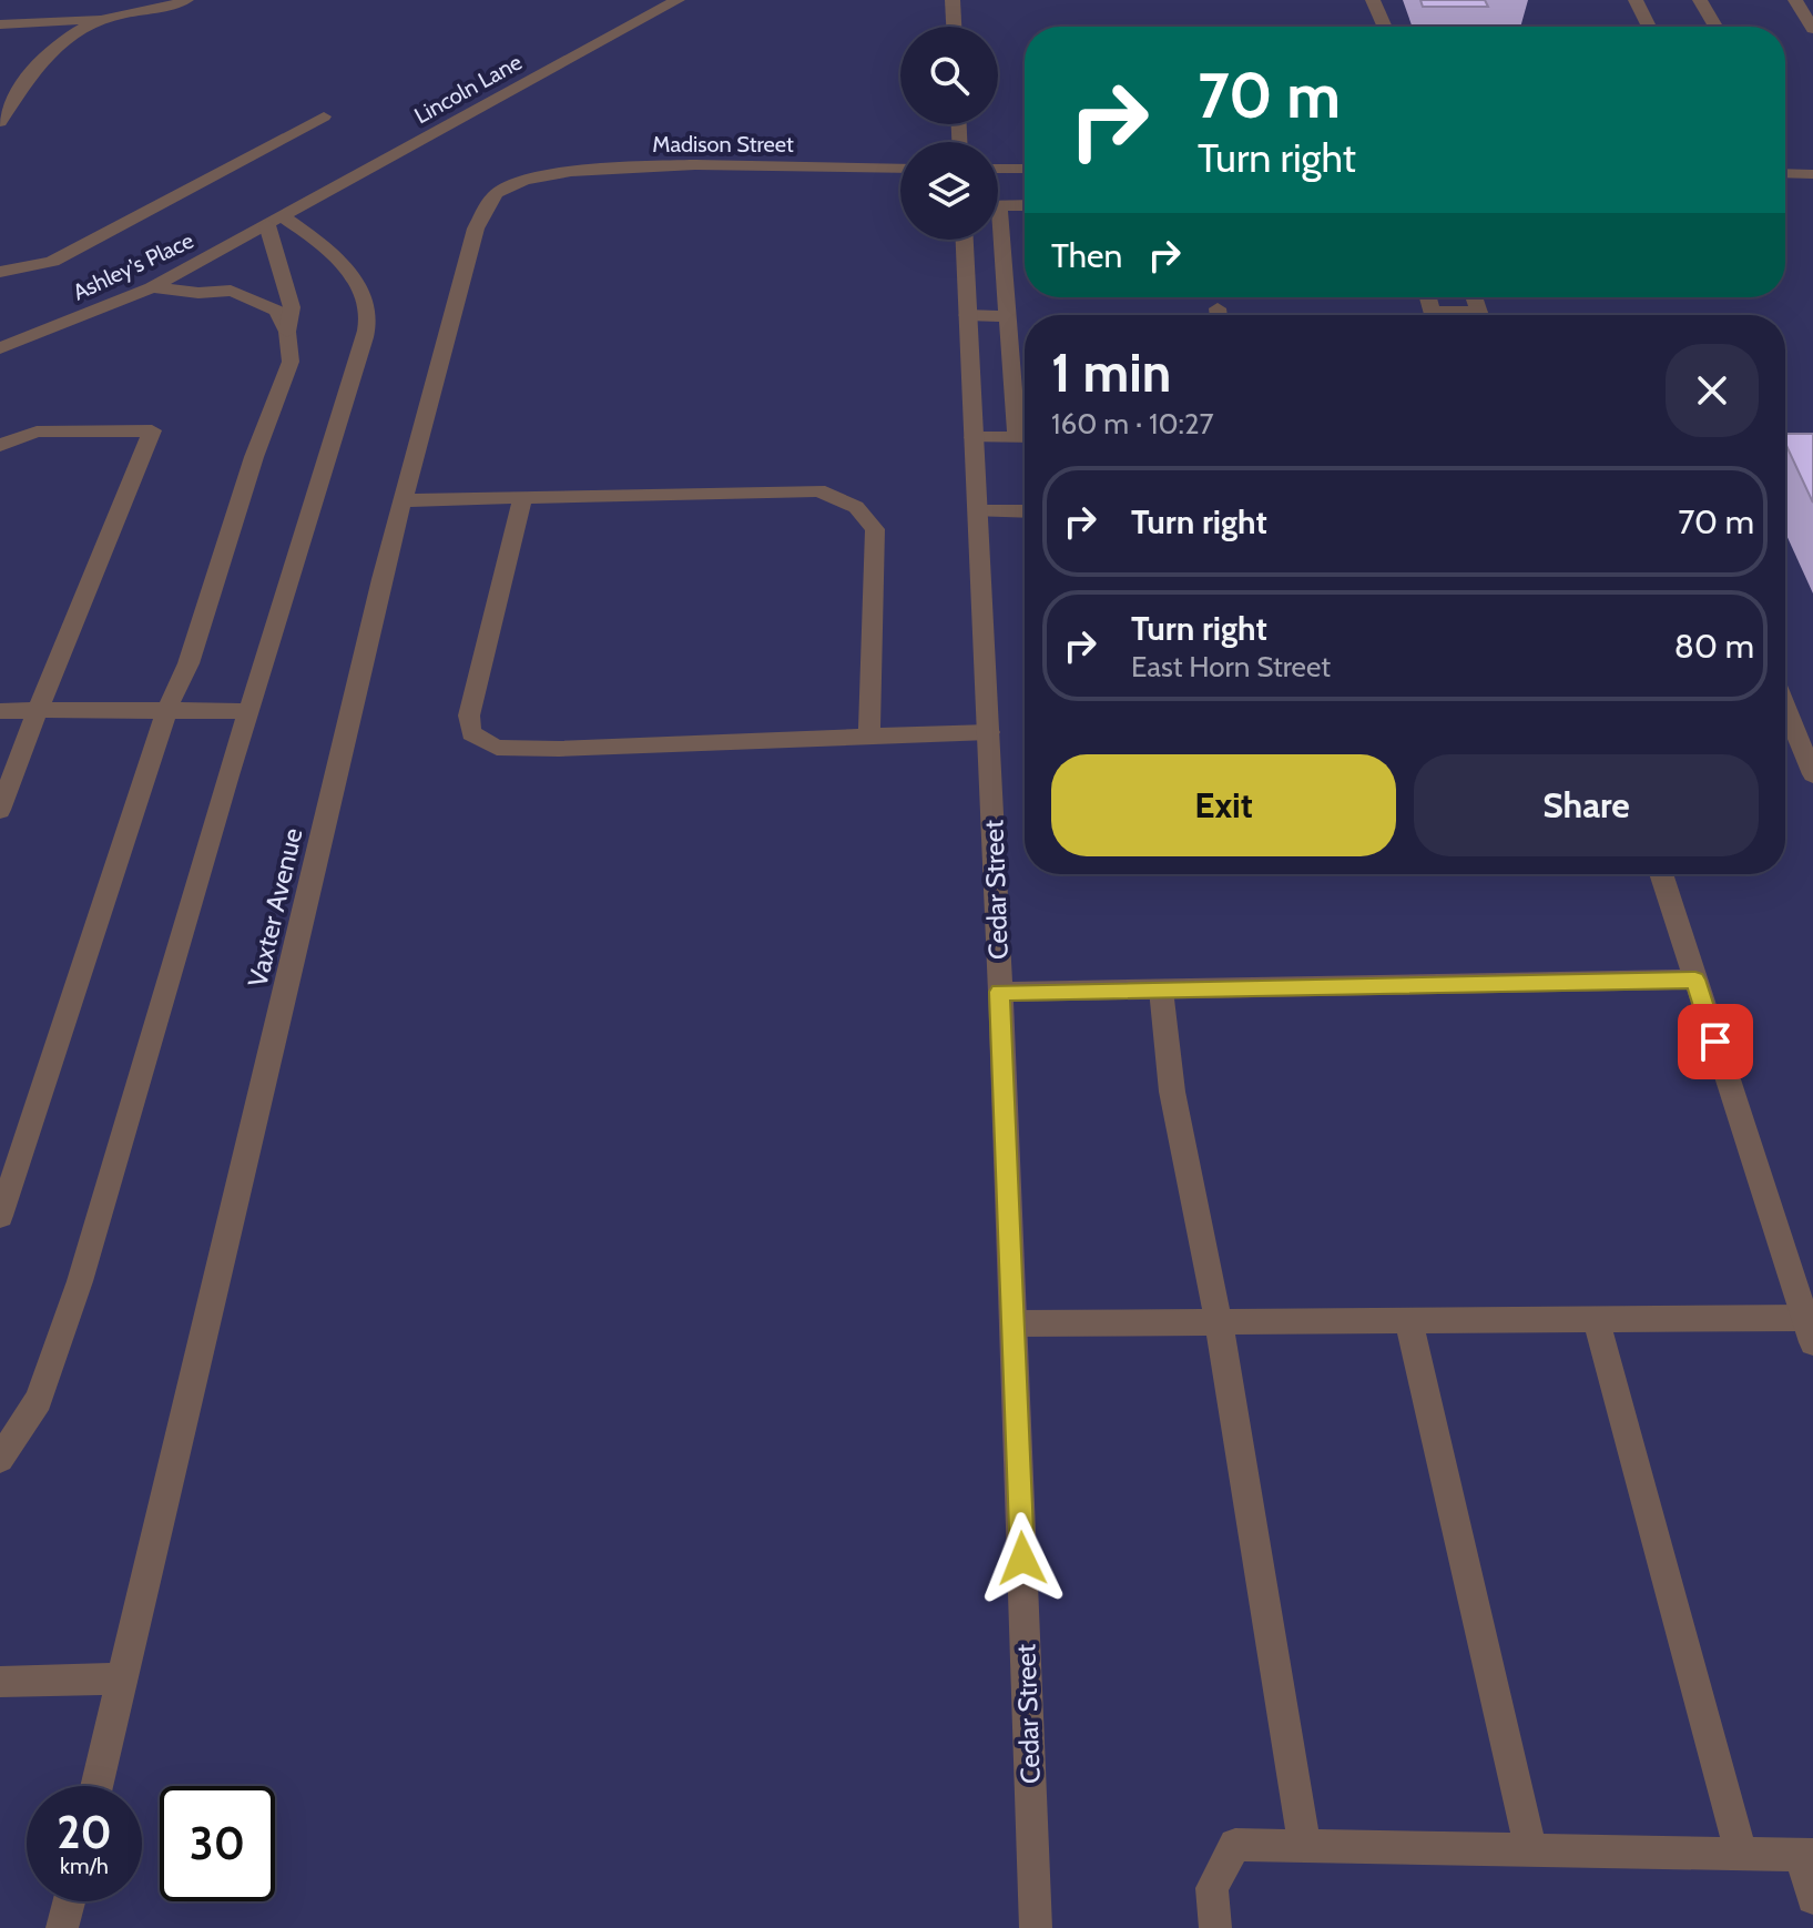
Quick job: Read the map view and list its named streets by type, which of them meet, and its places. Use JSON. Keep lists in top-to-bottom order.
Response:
{
  "streets": {
    "street": [
      "Lincoln Lane",
      "Madison Street",
      "Ashley's Place",
      "Cedar Street",
      "Vaxter Avenue"
    ]
  },
  "crossings": [
    ["Lincoln Lane", "Ashley's Place"],
    ["Madison Street", "Vaxter Avenue"]
  ],
  "page": {
    "turn": ["70 m", "Turn right"],
    "then": "Then",
    "heading": ["1 min", "160 m · 10:27"],
    "list": [
      {
        "name": "Turn right",
        "value": "70 m"
      },
      {
        "name": "Turn right",
        "note": "East Horn Street",
        "value": "80 m"
      }
    ],
    "buttons": ["Exit", "Share"],
    "speed": "20 km/h",
    "limit": "30"
  }
}
